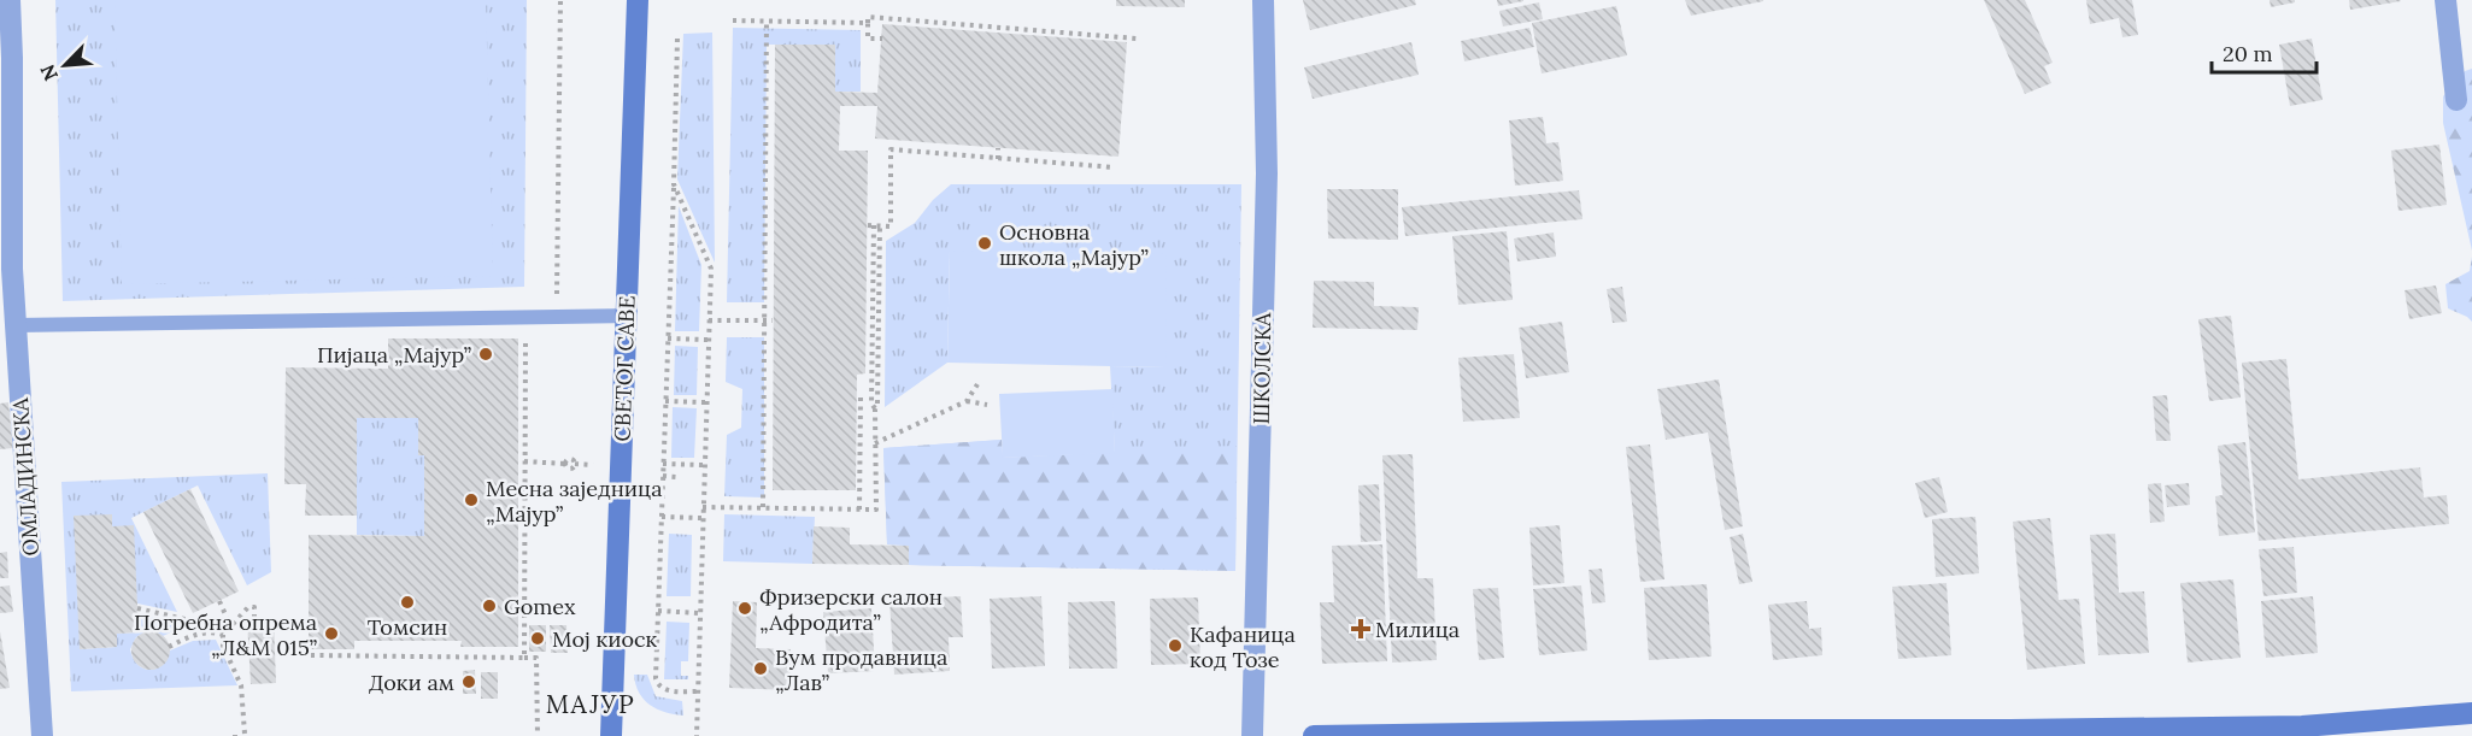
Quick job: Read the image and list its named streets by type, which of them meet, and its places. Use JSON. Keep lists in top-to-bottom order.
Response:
{
  "streets": {
    "street": ["СВЕТОГ САВЕ", "ШКОЛСКА", "ОМЛАДИНСКА"]
  },
  "districts": ["МАЈУР"],
  "places": {
    "other": [
      "Основна школа „Мајур”",
      "Пијаца „Мајур”",
      "Месна заједница „Мајур”",
      "Томсин",
      "Gomex",
      "Фризерски салон „Афродита”",
      "Погребна опрема „Л&М 015”",
      "Мој киоск",
      "Кафаница код Тозе",
      "Вум продавница „Лав”",
      "Доки ам"
    ],
    "health": ["Милица"]
  },
  "scale_bar": "20 m",
  "north": "bottom left"
}
